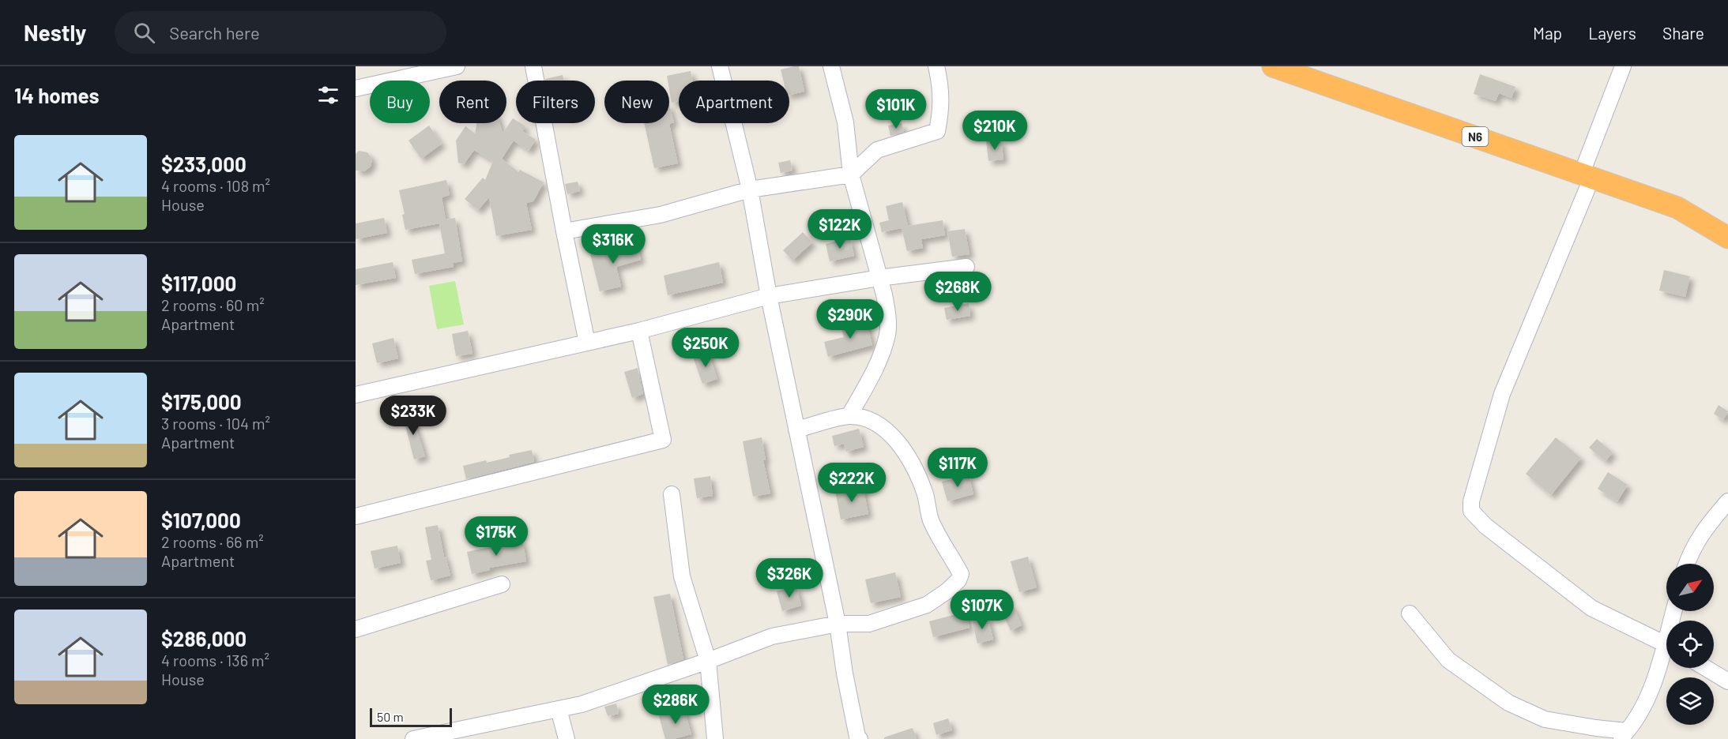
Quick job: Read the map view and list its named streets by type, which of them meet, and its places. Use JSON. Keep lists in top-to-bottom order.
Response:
{
  "streets": {
    "highway": ["N6"]
  },
  "scale_bar": "50 m",
  "north": "top right",
  "page": {
    "header": "Nestly",
    "search": "Search here",
    "nav": ["Map", "Layers", "Share"],
    "heading": "14 homes",
    "chip": [
      "Buy",
      "Rent",
      "Filters",
      "New",
      "Apartment"
    ],
    "price": [
      "$101K",
      "$210K",
      "$122K",
      "$316K",
      "$268K",
      "$290K",
      "$250K",
      "$233K",
      "$117K",
      "$222K",
      "$175K",
      "$326K",
      "$107K",
      "$286K"
    ],
    "list": [
      {
        "name": "$233,000",
        "note": "4 rooms · 108 m² · House"
      },
      {
        "name": "$117,000",
        "note": "2 rooms · 60 m² · Apartment"
      },
      {
        "name": "$175,000",
        "note": "3 rooms · 104 m² · Apartment"
      },
      {
        "name": "$107,000",
        "note": "2 rooms · 66 m² · Apartment"
      },
      {
        "name": "$286,000",
        "note": "4 rooms · 136 m² · House"
      }
    ],
    "scale": "50 m"
  }
}
